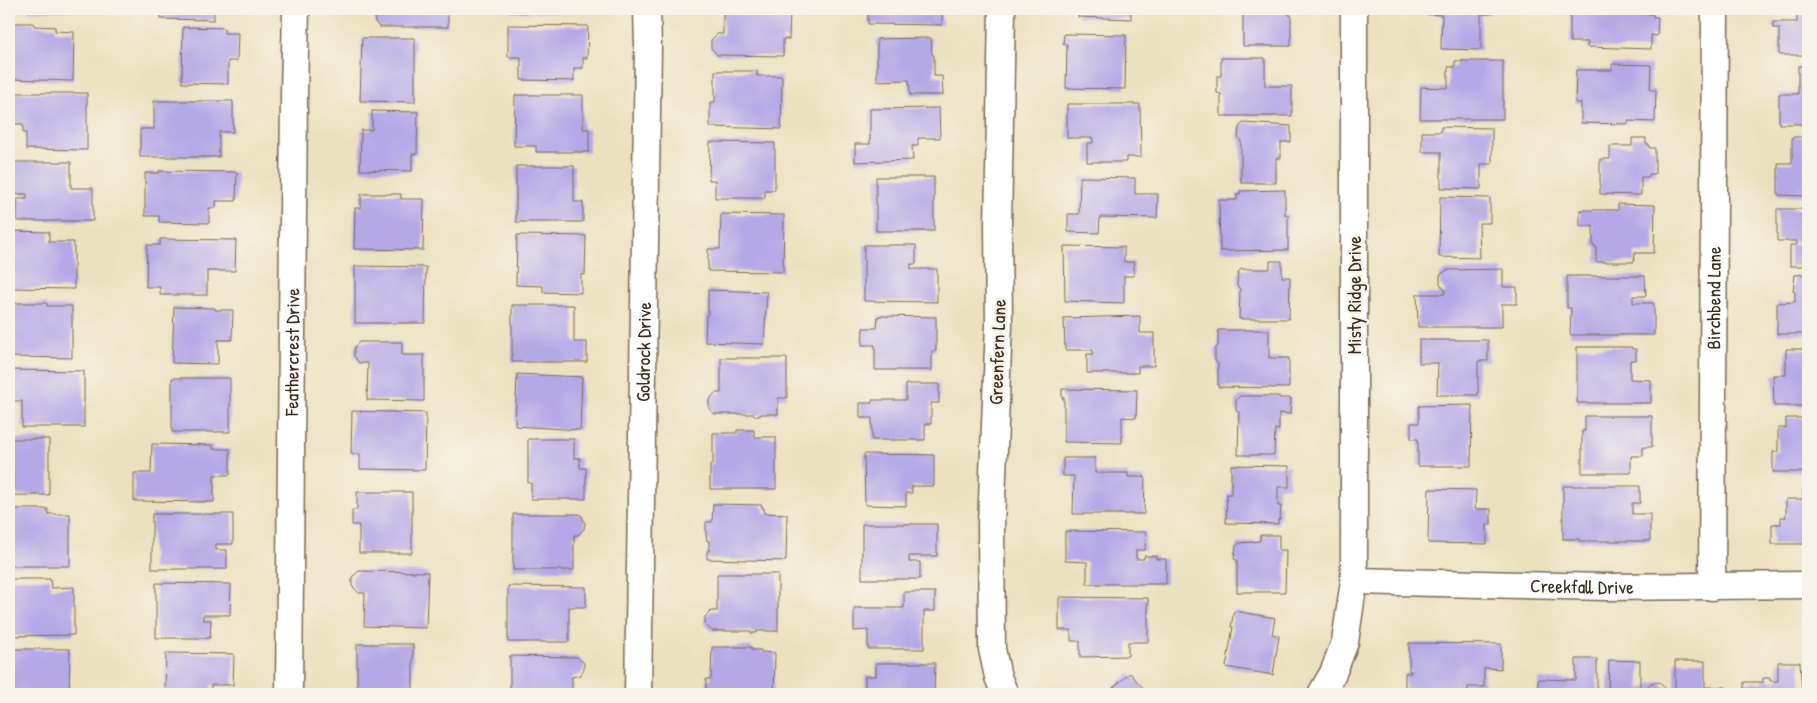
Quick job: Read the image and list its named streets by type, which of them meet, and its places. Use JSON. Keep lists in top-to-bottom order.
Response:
{
  "streets": {
    "street": [
      "Misty Ridge Drive",
      "Birchbend Lane",
      "Feathercrest Drive",
      "Goldrock Drive",
      "Greenfern Lane",
      "Creekfall Drive"
    ]
  },
  "crossings": [
    ["Misty Ridge Drive", "Creekfall Drive"],
    ["Birchbend Lane", "Creekfall Drive"]
  ]
}
